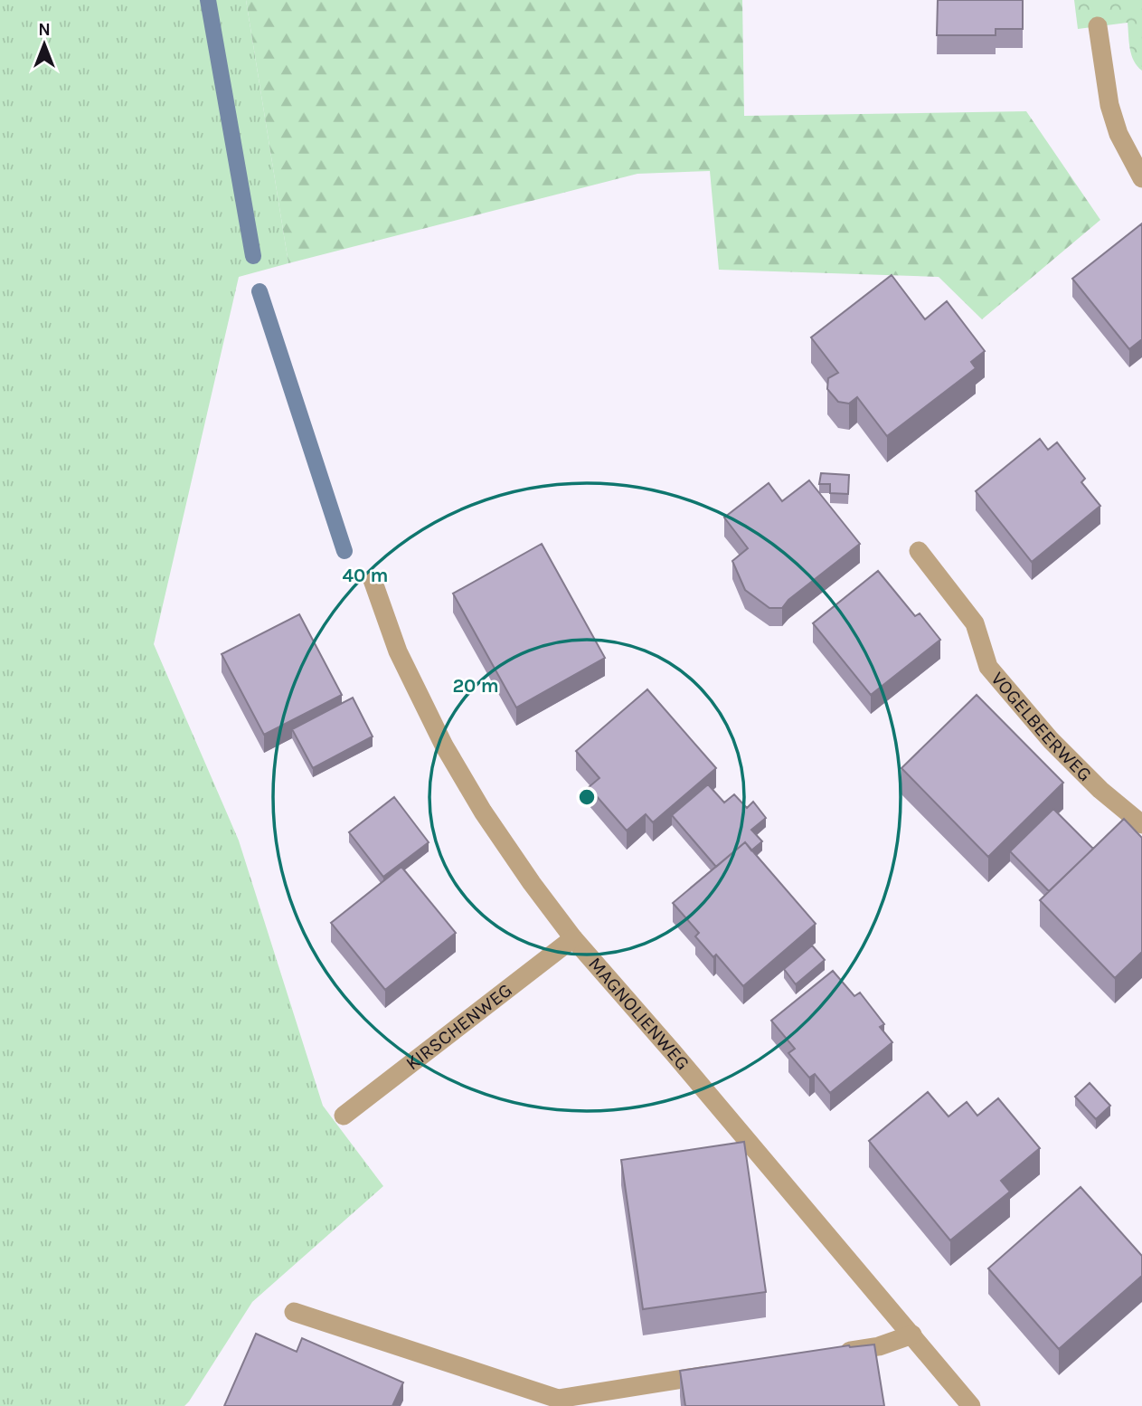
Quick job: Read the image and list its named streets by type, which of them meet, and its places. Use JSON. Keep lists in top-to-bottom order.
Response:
{
  "streets": {
    "street": ["VOGELBEERWEG", "MAGNOLIENWEG", "KIRSCHENWEG"]
  },
  "crossings": [
    ["MAGNOLIENWEG", "KIRSCHENWEG"]
  ],
  "north": "top",
  "rings": ["40 m", "20 m"]
}
